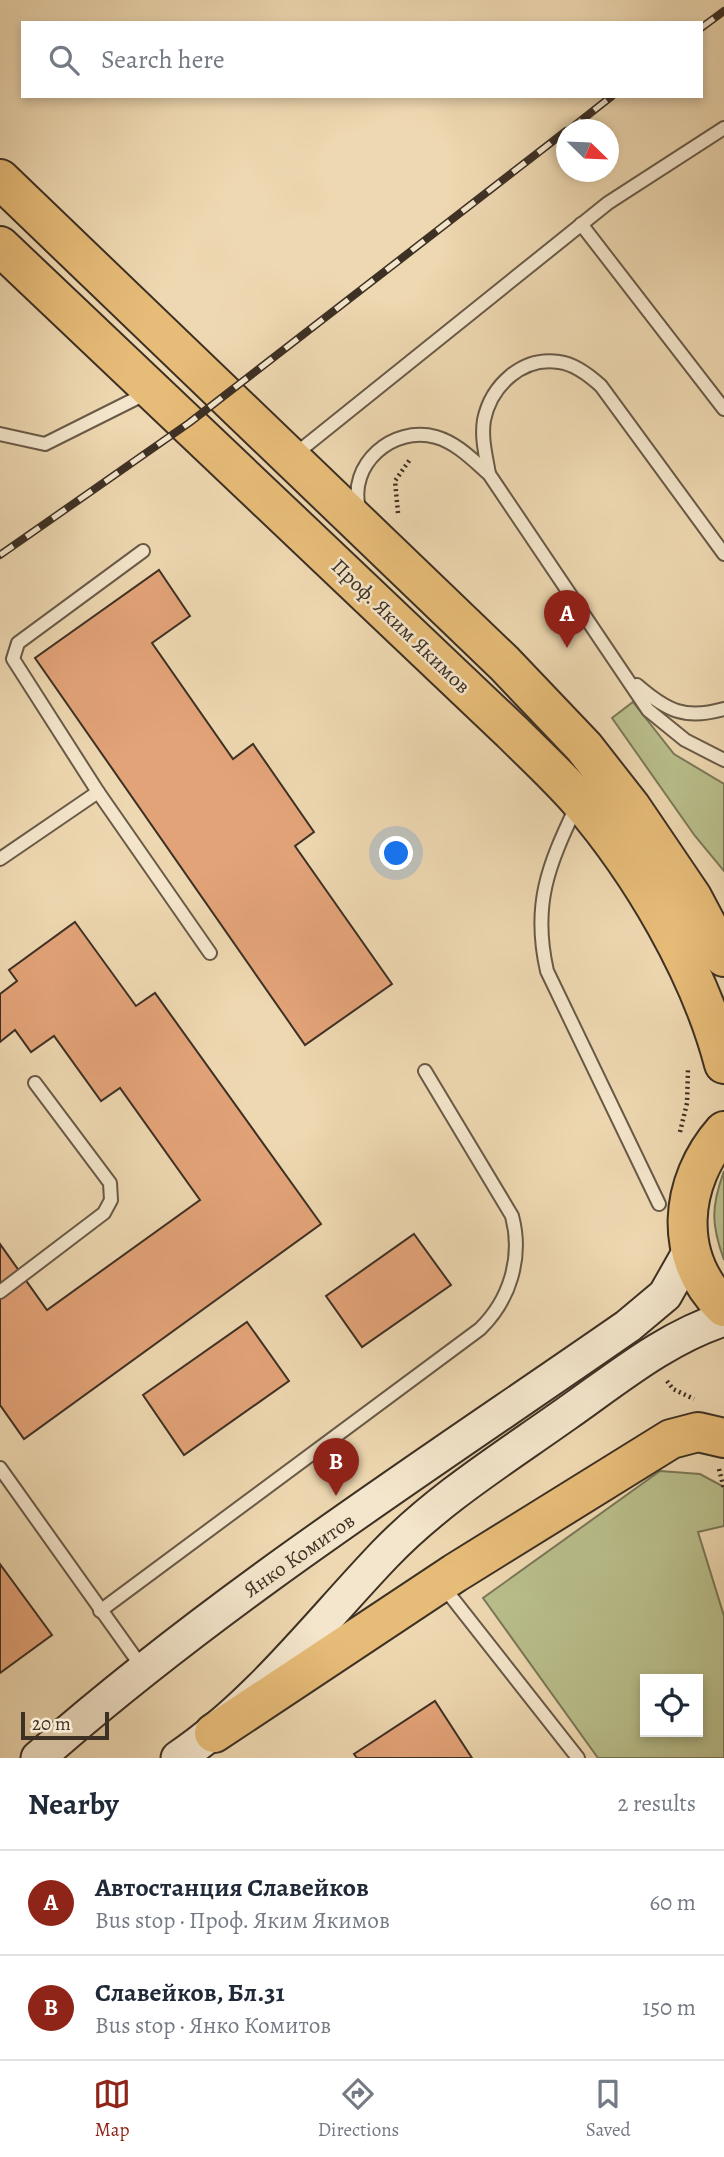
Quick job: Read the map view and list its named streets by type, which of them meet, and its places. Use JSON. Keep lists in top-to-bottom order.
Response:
{
  "streets": {
    "highway": ["Проф. Яким Якимов"],
    "main road": ["Янко Комитов"]
  },
  "scale_bar": "20 m",
  "north": "bottom right",
  "page": {
    "search": "Search here",
    "pins": ["A", "B"],
    "scale": "20 m",
    "heading": ["Nearby", "2 results"],
    "list": [
      {
        "mark": "A",
        "name": "Автостанция Славейков",
        "note": "Bus stop · Проф. Яким Якимов",
        "value": "60 m"
      },
      {
        "mark": "B",
        "name": "Славейков, Бл.31",
        "note": "Bus stop · Янко Комитов",
        "value": "150 m"
      }
    ],
    "nav": ["Map", "Directions", "Saved"]
  }
}
